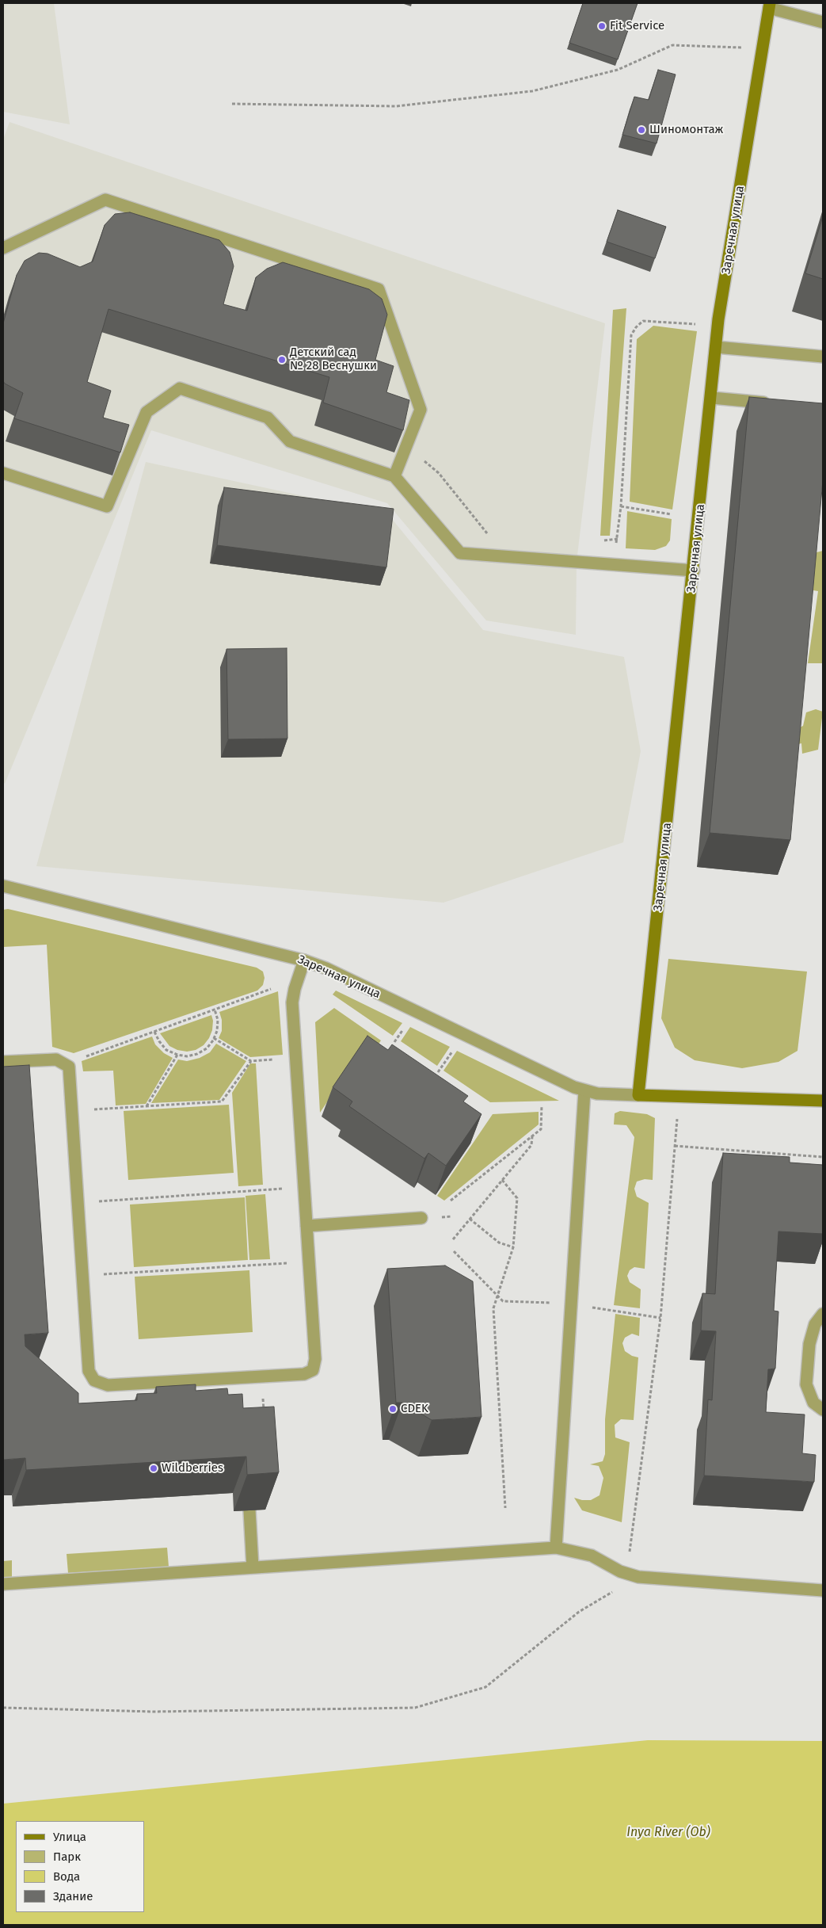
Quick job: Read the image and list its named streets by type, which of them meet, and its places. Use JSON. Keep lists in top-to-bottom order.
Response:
{
  "streets": {
    "street": ["Заречная улица"]
  },
  "water": ["Inya River (Ob)"],
  "places": [
    "Fit Service",
    "Шиномонтаж",
    "Детский сад № 28 Веснушки",
    "CDEK",
    "Wildberries"
  ],
  "legend": [
    "Улица",
    "Парк",
    "Вода",
    "Здание"
  ]
}
